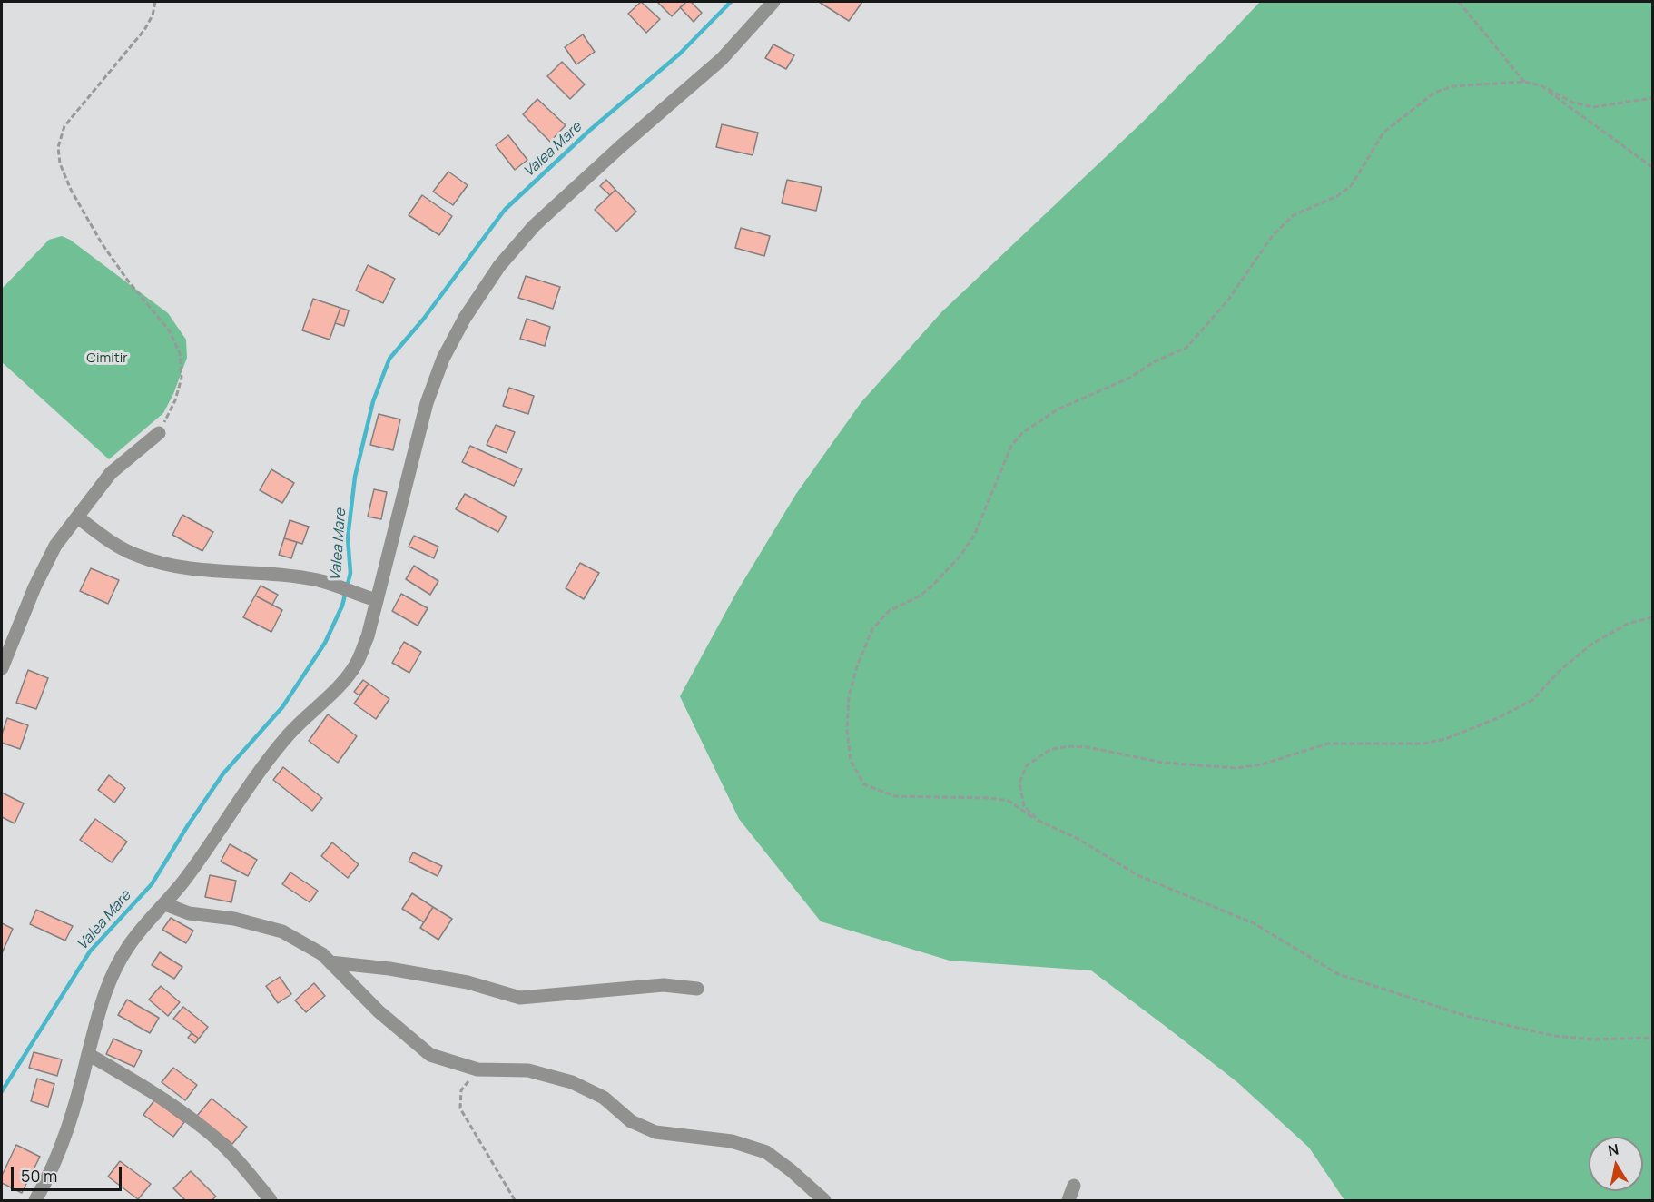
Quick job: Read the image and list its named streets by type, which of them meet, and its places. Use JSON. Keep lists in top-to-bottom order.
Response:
{
  "water": ["Valea Mare"],
  "parks": ["Cimitir"],
  "scale_bar": "50 m",
  "north": "top"
}
